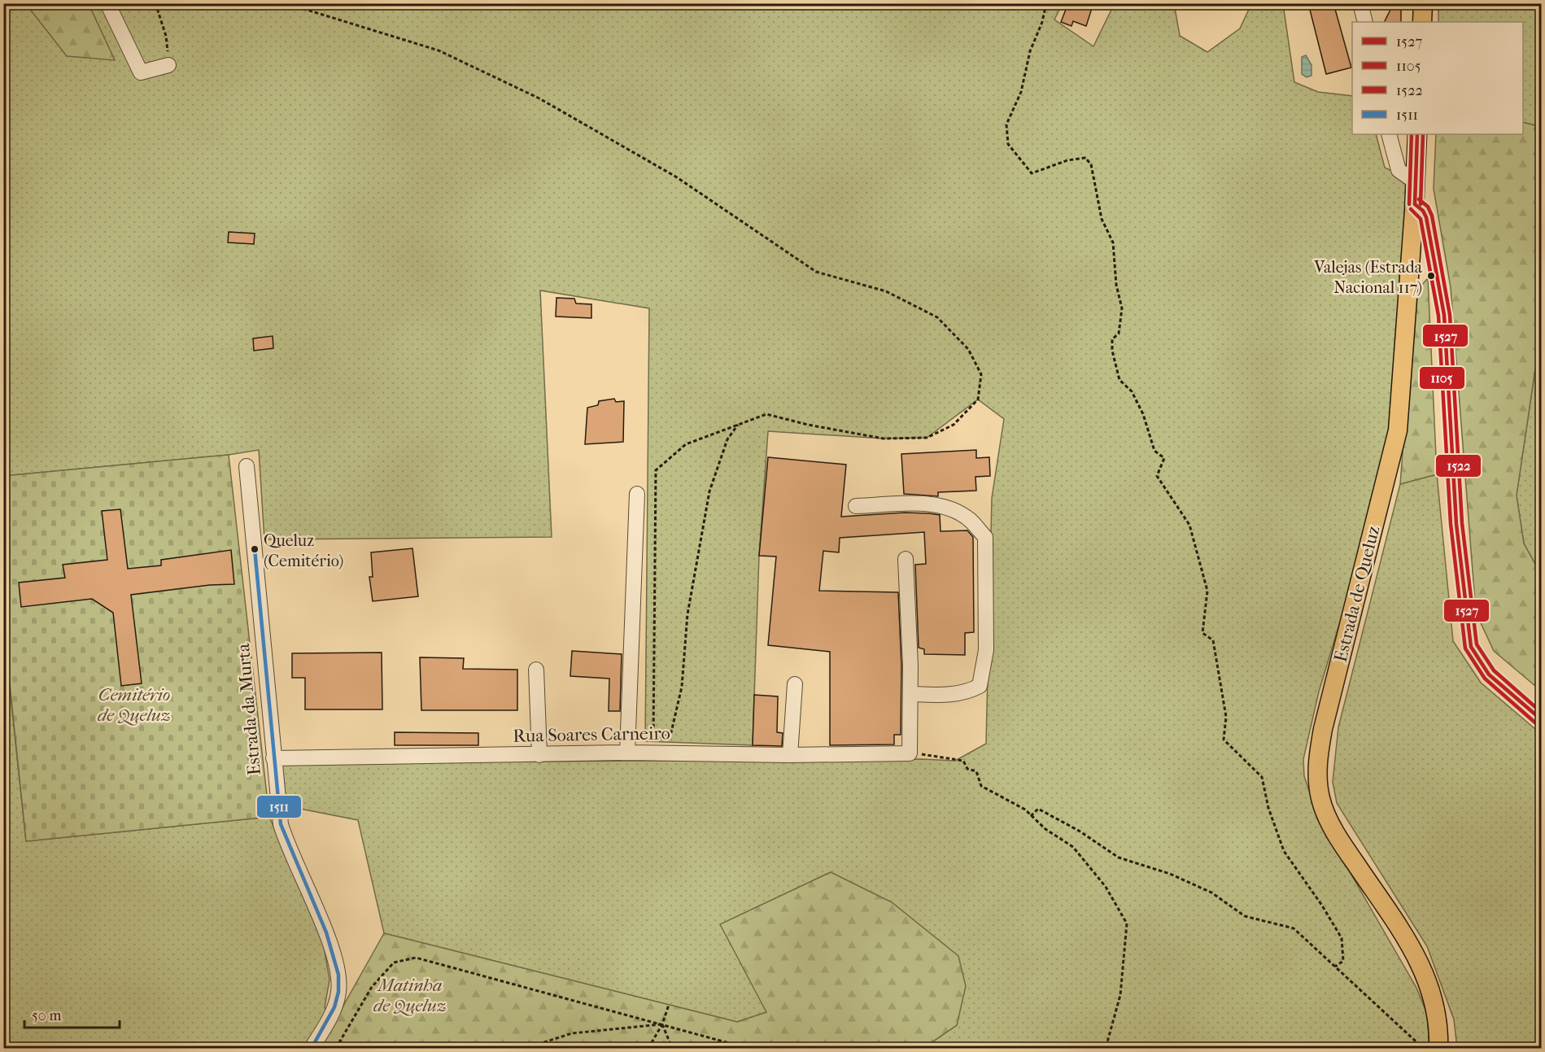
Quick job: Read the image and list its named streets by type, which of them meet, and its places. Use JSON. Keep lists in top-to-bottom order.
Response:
{
  "streets": {
    "main road": ["Estrada de Queluz"],
    "street": ["Estrada da Murta", "Rua Soares Carneiro"]
  },
  "crossings": [
    ["Estrada da Murta", "Rua Soares Carneiro"]
  ],
  "parks": ["Cemitério de Queluz", "Matinha de Queluz"],
  "places": ["Valejas (Estrada Nacional 117)", "Queluz (Cemitério)"],
  "lines": [
    "transit line 1527",
    "transit line 1105",
    "transit line 1522",
    "transit line 1511"
  ],
  "legend": [
    "1527",
    "1105",
    "1522",
    "1511"
  ],
  "scale_bar": "50 m"
}
